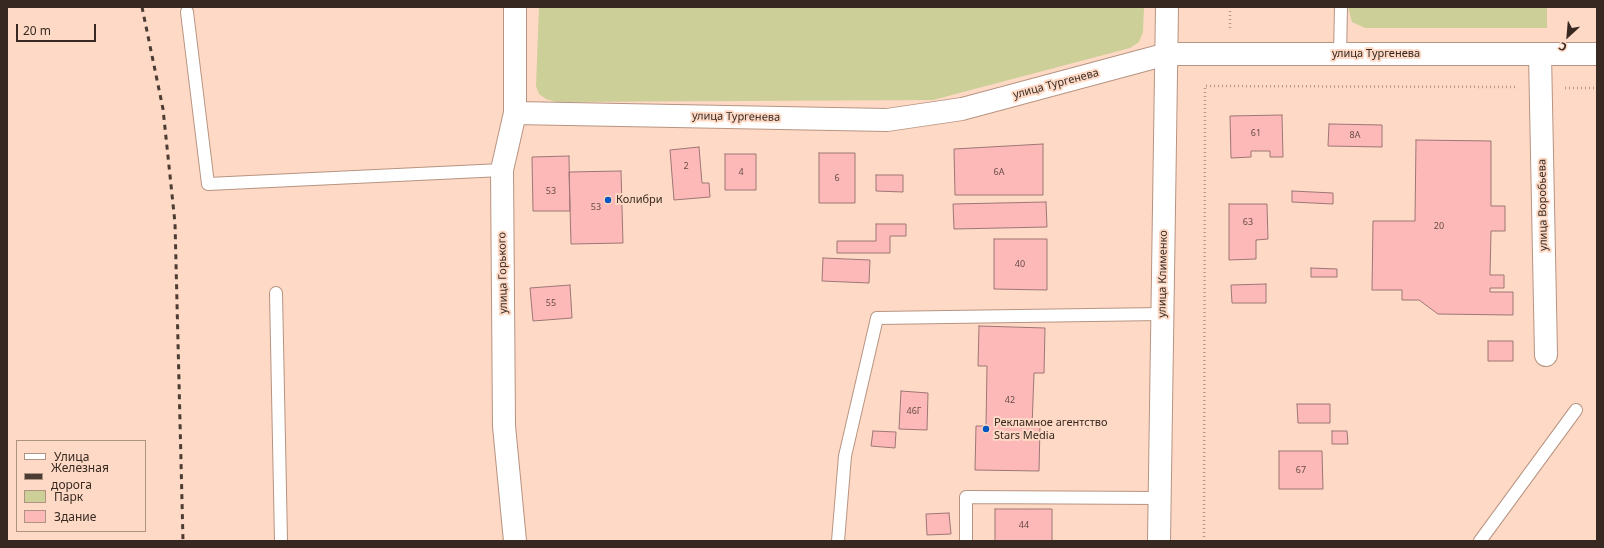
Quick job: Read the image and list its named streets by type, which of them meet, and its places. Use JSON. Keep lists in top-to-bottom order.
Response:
{
  "streets": {
    "street": [
      "улица Тургенева",
      "улица Воробьева",
      "улица Горького",
      "улица Клименко"
    ]
  },
  "crossings": [
    ["улица Тургенева", "улица Воробьева"],
    ["улица Тургенева", "улица Горького"],
    ["улица Тургенева", "улица Клименко"]
  ],
  "places": ["Колибри", "Рекламное агентство Stars Media"],
  "house_numbers": [
    "61",
    "8А",
    "2",
    "4",
    "6А",
    "6",
    "53",
    "53",
    "63",
    "20",
    "40",
    "55",
    "42",
    "46Г",
    "67",
    "44"
  ],
  "legend": [
    "Улица",
    "Железная дорога",
    "Парк",
    "Здание"
  ],
  "scale_bar": "20 m",
  "north": "bottom left"
}
